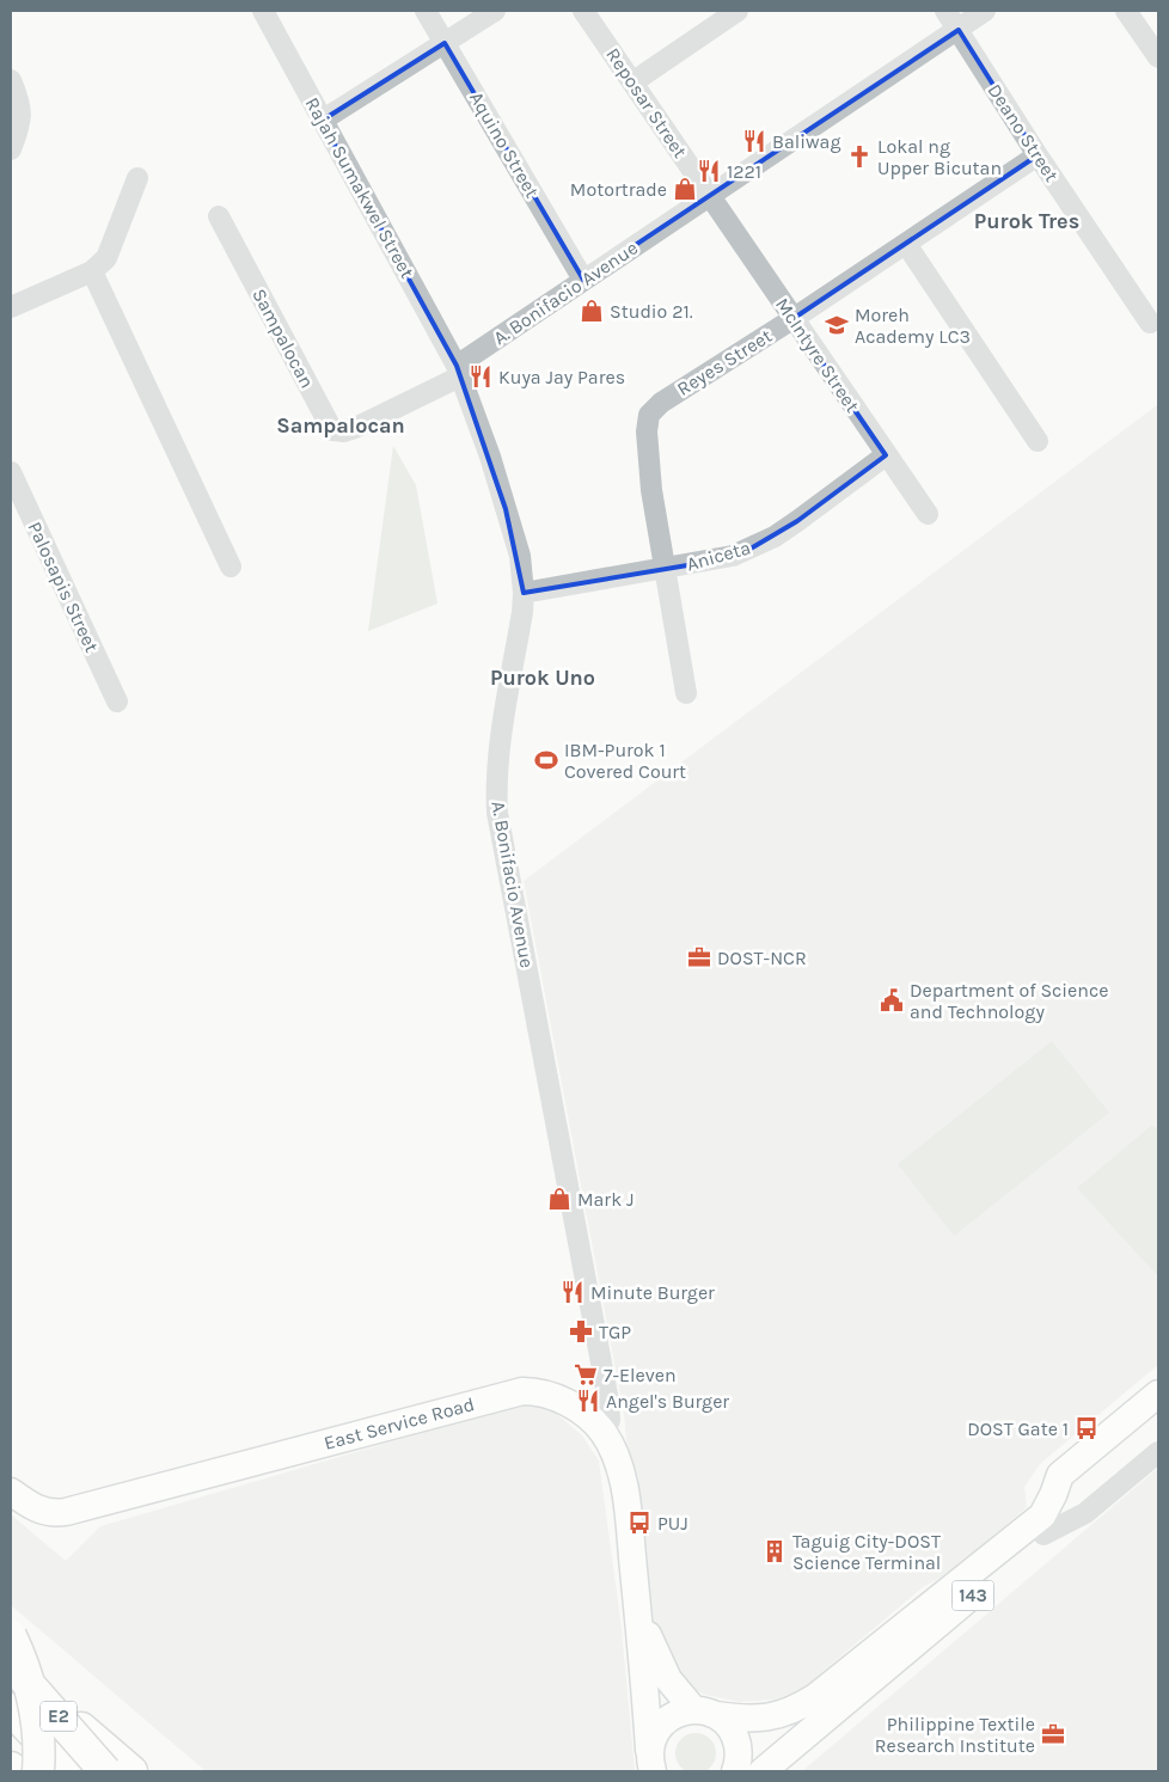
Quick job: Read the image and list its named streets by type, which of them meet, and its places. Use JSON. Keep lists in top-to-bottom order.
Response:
{
  "streets": {
    "highway": ["E2"],
    "main road": ["East Service Road", "143"],
    "street": [
      "Reposar Street",
      "Deano Street",
      "Aquino Street",
      "Rajah Sumakwel Street",
      "A. Bonifacio Avenue",
      "Sampalocan",
      "McIntyre Street",
      "Reyes Street",
      "Aniceta",
      "Palosapis Street"
    ]
  },
  "crossings": [
    ["Reposar Street", "A. Bonifacio Avenue"],
    ["Reposar Street", "McIntyre Street"],
    ["Deano Street", "A. Bonifacio Avenue"],
    ["Deano Street", "Reyes Street"],
    ["Aquino Street", "A. Bonifacio Avenue"],
    ["Rajah Sumakwel Street", "A. Bonifacio Avenue"],
    ["Rajah Sumakwel Street", "Sampalocan"],
    ["A. Bonifacio Avenue", "Sampalocan"],
    ["A. Bonifacio Avenue", "McIntyre Street"],
    ["A. Bonifacio Avenue", "Aniceta"],
    ["A. Bonifacio Avenue", "East Service Road"],
    ["McIntyre Street", "Reyes Street"],
    ["McIntyre Street", "Aniceta"],
    ["Reyes Street", "Aniceta"],
    ["East Service Road", "143"]
  ],
  "districts": ["Purok Tres", "Sampalocan", "Purok Uno"],
  "places": {
    "restaurant": [
      "Baliwag",
      "1221",
      "Kuya Jay Pares",
      "Minute Burger",
      "Angel's Burger"
    ],
    "church": ["Lokal ng Upper Bicutan"],
    "shop": ["Motortrade", "Studio 21.", "Mark J"],
    "school or university": ["Moreh Academy LC3"],
    "sports": ["IBM-Purok 1 Covered Court"],
    "office": ["DOST-NCR", "Philippine Textile Research Institute"],
    "public building": ["Department of Science and Technology"],
    "pharmacy": ["TGP"],
    "supermarket": ["7-Eleven"],
    "bus stop": ["DOST Gate 1", "PUJ"],
    "building": ["Taguig City-DOST Science Terminal"]
  }
}
